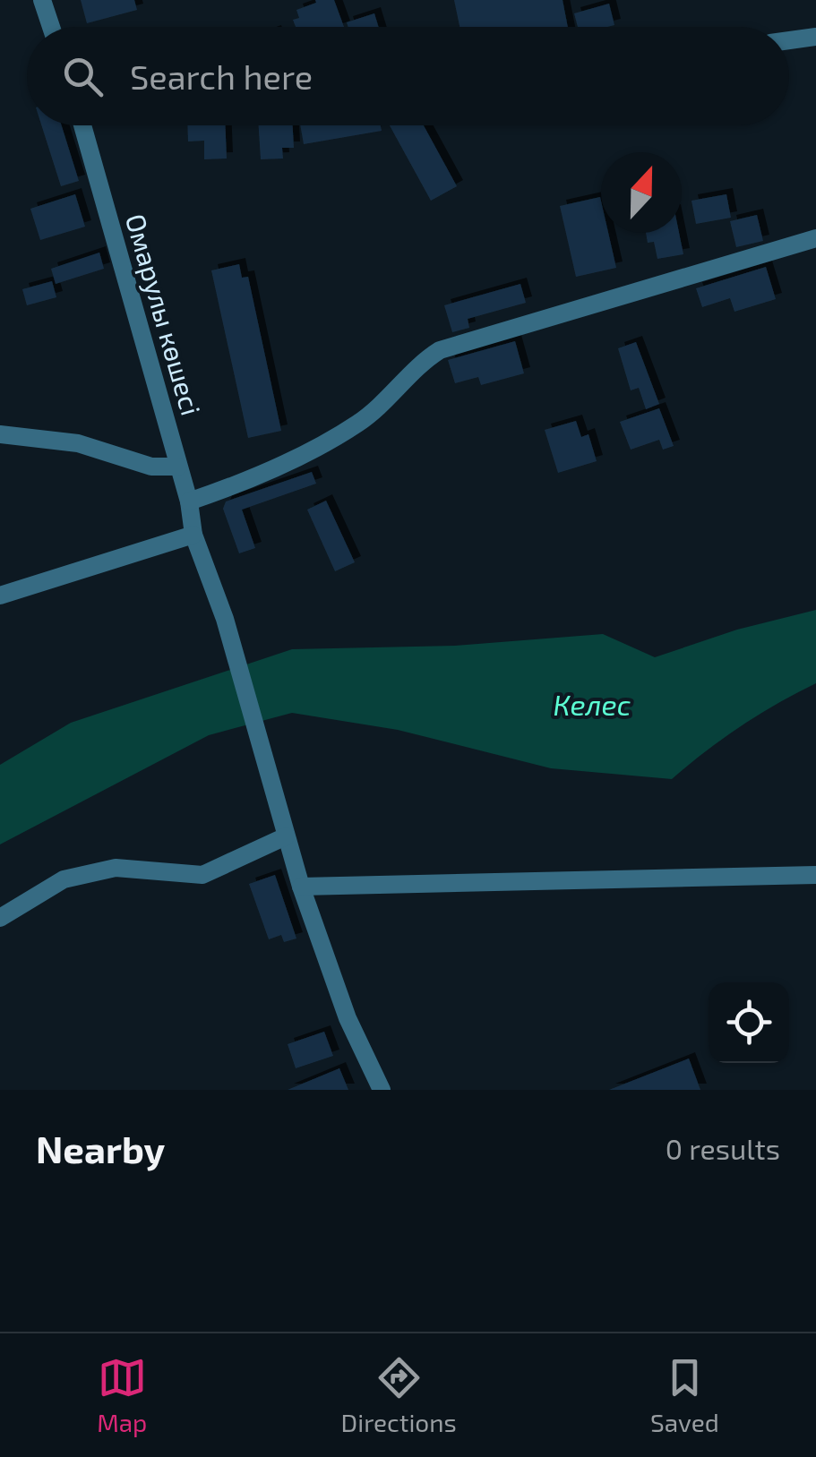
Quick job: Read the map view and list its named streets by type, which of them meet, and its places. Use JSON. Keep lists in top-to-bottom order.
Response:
{
  "streets": {
    "street": ["Омарулы көшесі"]
  },
  "water": ["Келес"],
  "north": "top",
  "page": {
    "search": "Search here",
    "heading": ["Nearby", "0 results"],
    "nav": ["Map", "Directions", "Saved"]
  }
}
